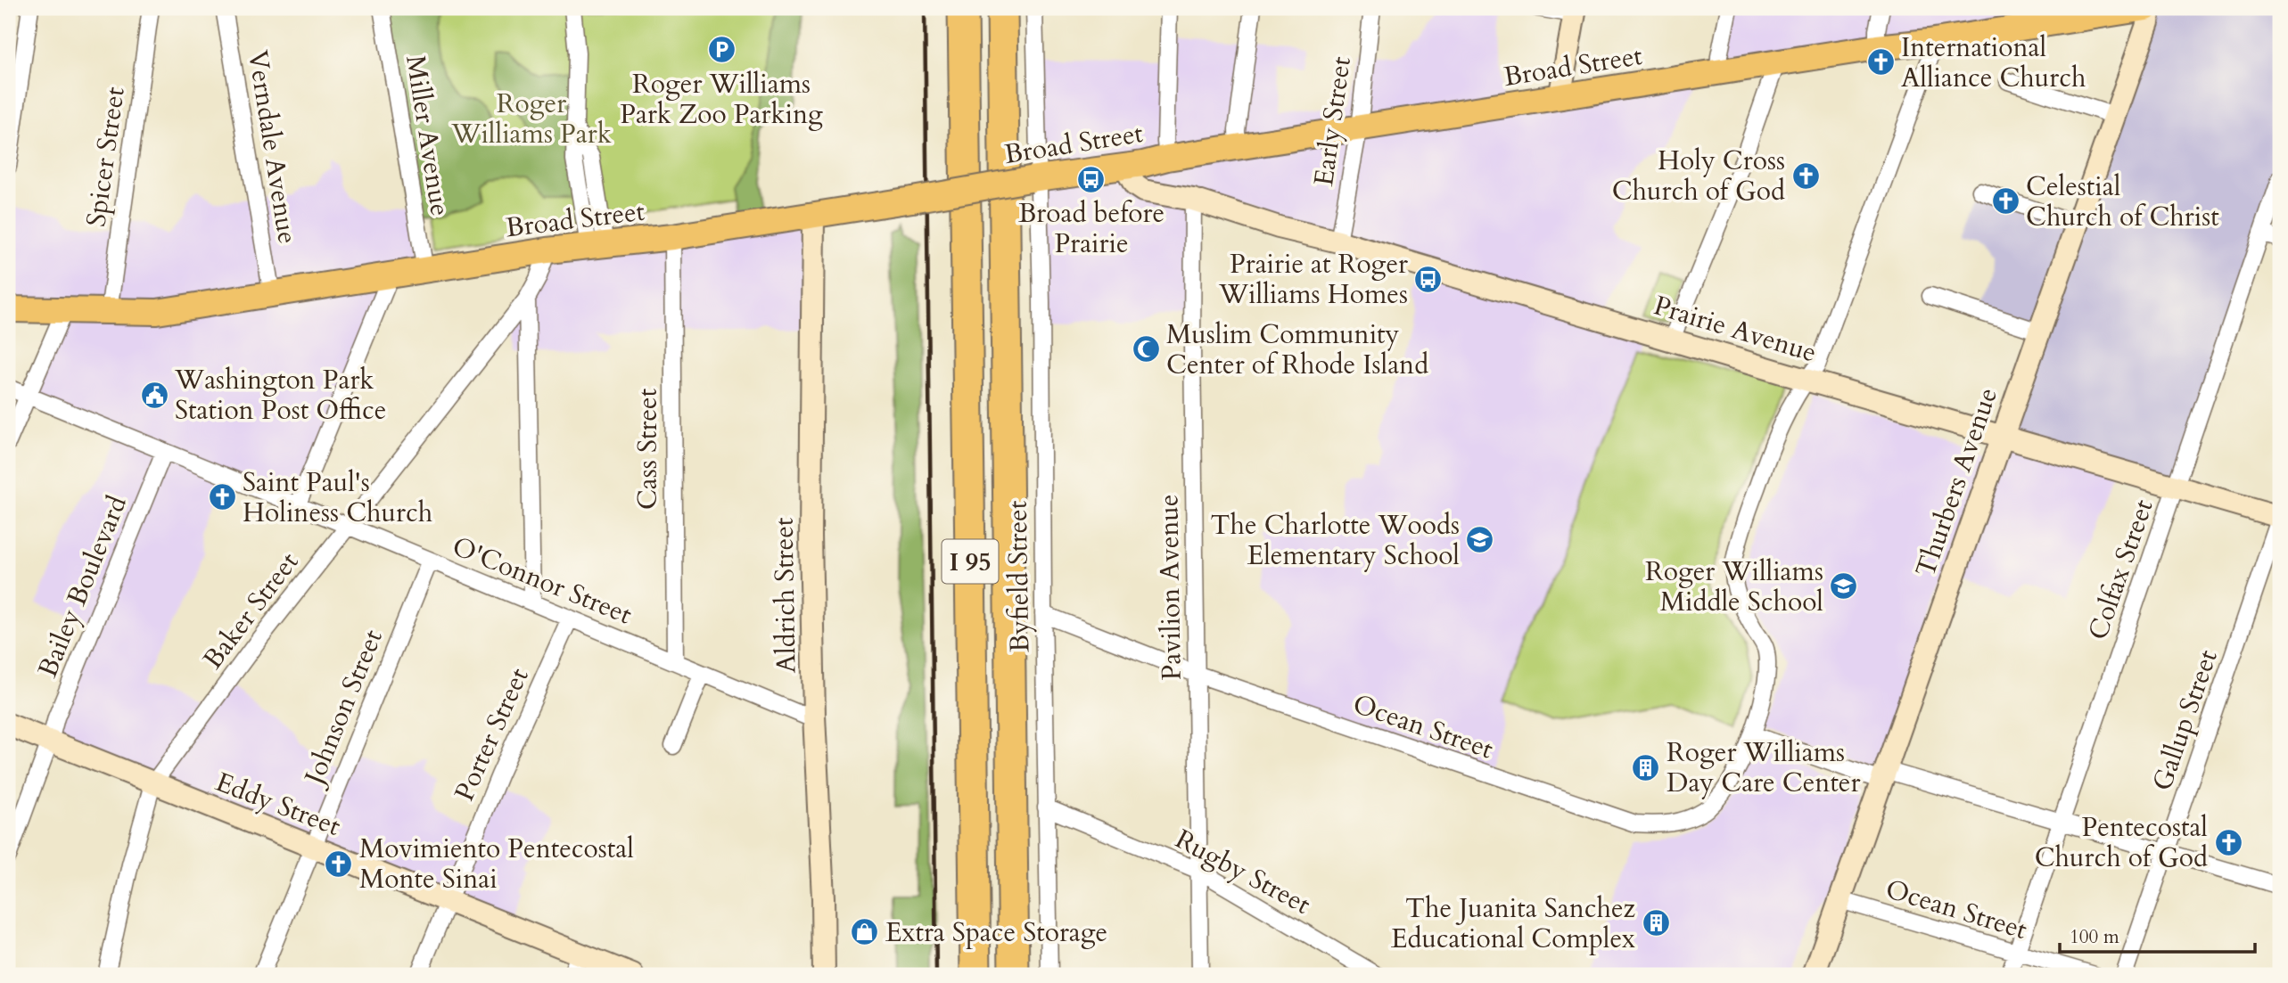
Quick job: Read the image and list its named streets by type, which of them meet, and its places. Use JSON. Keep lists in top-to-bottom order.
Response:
{
  "streets": {
    "highway": ["I 95"],
    "main road": ["Broad Street"],
    "street": [
      "Early Street",
      "Miller Avenue",
      "Verndale Avenue",
      "Spicer Street",
      "Prairie Avenue",
      "Cass Street",
      "Thurbers Avenue",
      "Colfax Street",
      "Byfield Street",
      "O'Connor Street",
      "Bailey Boulevard",
      "Pavilion Avenue",
      "Aldrich Street",
      "Baker Street",
      "Johnson Street",
      "Gallup Street",
      "Ocean Street",
      "Porter Street",
      "Eddy Street",
      "Rugby Street"
    ]
  },
  "crossings": [
    ["Broad Street", "Early Street"],
    ["Broad Street", "Miller Avenue"],
    ["Broad Street", "Verndale Avenue"],
    ["Broad Street", "Spicer Street"],
    ["Broad Street", "Prairie Avenue"],
    ["Broad Street", "Cass Street"],
    ["Broad Street", "Thurbers Avenue"],
    ["Broad Street", "Byfield Street"],
    ["Broad Street", "Aldrich Street"],
    ["Broad Street", "Baker Street"],
    ["Broad Street", "Ocean Street"],
    ["Early Street", "Prairie Avenue"],
    ["Prairie Avenue", "Thurbers Avenue"],
    ["Prairie Avenue", "Colfax Street"],
    ["Prairie Avenue", "Pavilion Avenue"],
    ["Prairie Avenue", "Gallup Street"],
    ["Prairie Avenue", "Ocean Street"],
    ["Cass Street", "O'Connor Street"],
    ["Thurbers Avenue", "Ocean Street"],
    ["Colfax Street", "Ocean Street"],
    ["Byfield Street", "Ocean Street"],
    ["Byfield Street", "Rugby Street"],
    ["O'Connor Street", "Bailey Boulevard"],
    ["O'Connor Street", "Aldrich Street"],
    ["O'Connor Street", "Baker Street"],
    ["O'Connor Street", "Johnson Street"],
    ["O'Connor Street", "Porter Street"],
    ["Bailey Boulevard", "Eddy Street"],
    ["Pavilion Avenue", "Ocean Street"],
    ["Pavilion Avenue", "Rugby Street"],
    ["Baker Street", "Eddy Street"],
    ["Johnson Street", "Eddy Street"],
    ["Porter Street", "Eddy Street"]
  ],
  "parks": ["Roger Williams Park"],
  "places": {
    "parking": ["Roger Williams Park Zoo Parking"],
    "church": [
      "International Alliance Church",
      "Holy Cross Church of God",
      "Celestial Church of Christ",
      "Saint Paul's Holiness Church",
      "Pentecostal Church of God",
      "Movimiento Pentecostal Monte Sinai"
    ],
    "bus stop": ["Broad before Prairie", "Prairie at Roger Williams Homes"],
    "mosque": ["Muslim Community Center of Rhode Island"],
    "public building": ["Washington Park Station Post Office"],
    "school or university": ["The Charlotte Woods Elementary School", "Roger Williams Middle School"],
    "building": ["Roger Williams Day Care Center", "The Juanita Sanchez Educational Complex"],
    "shop": ["Extra Space Storage"]
  },
  "scale_bar": "100 m"
}
